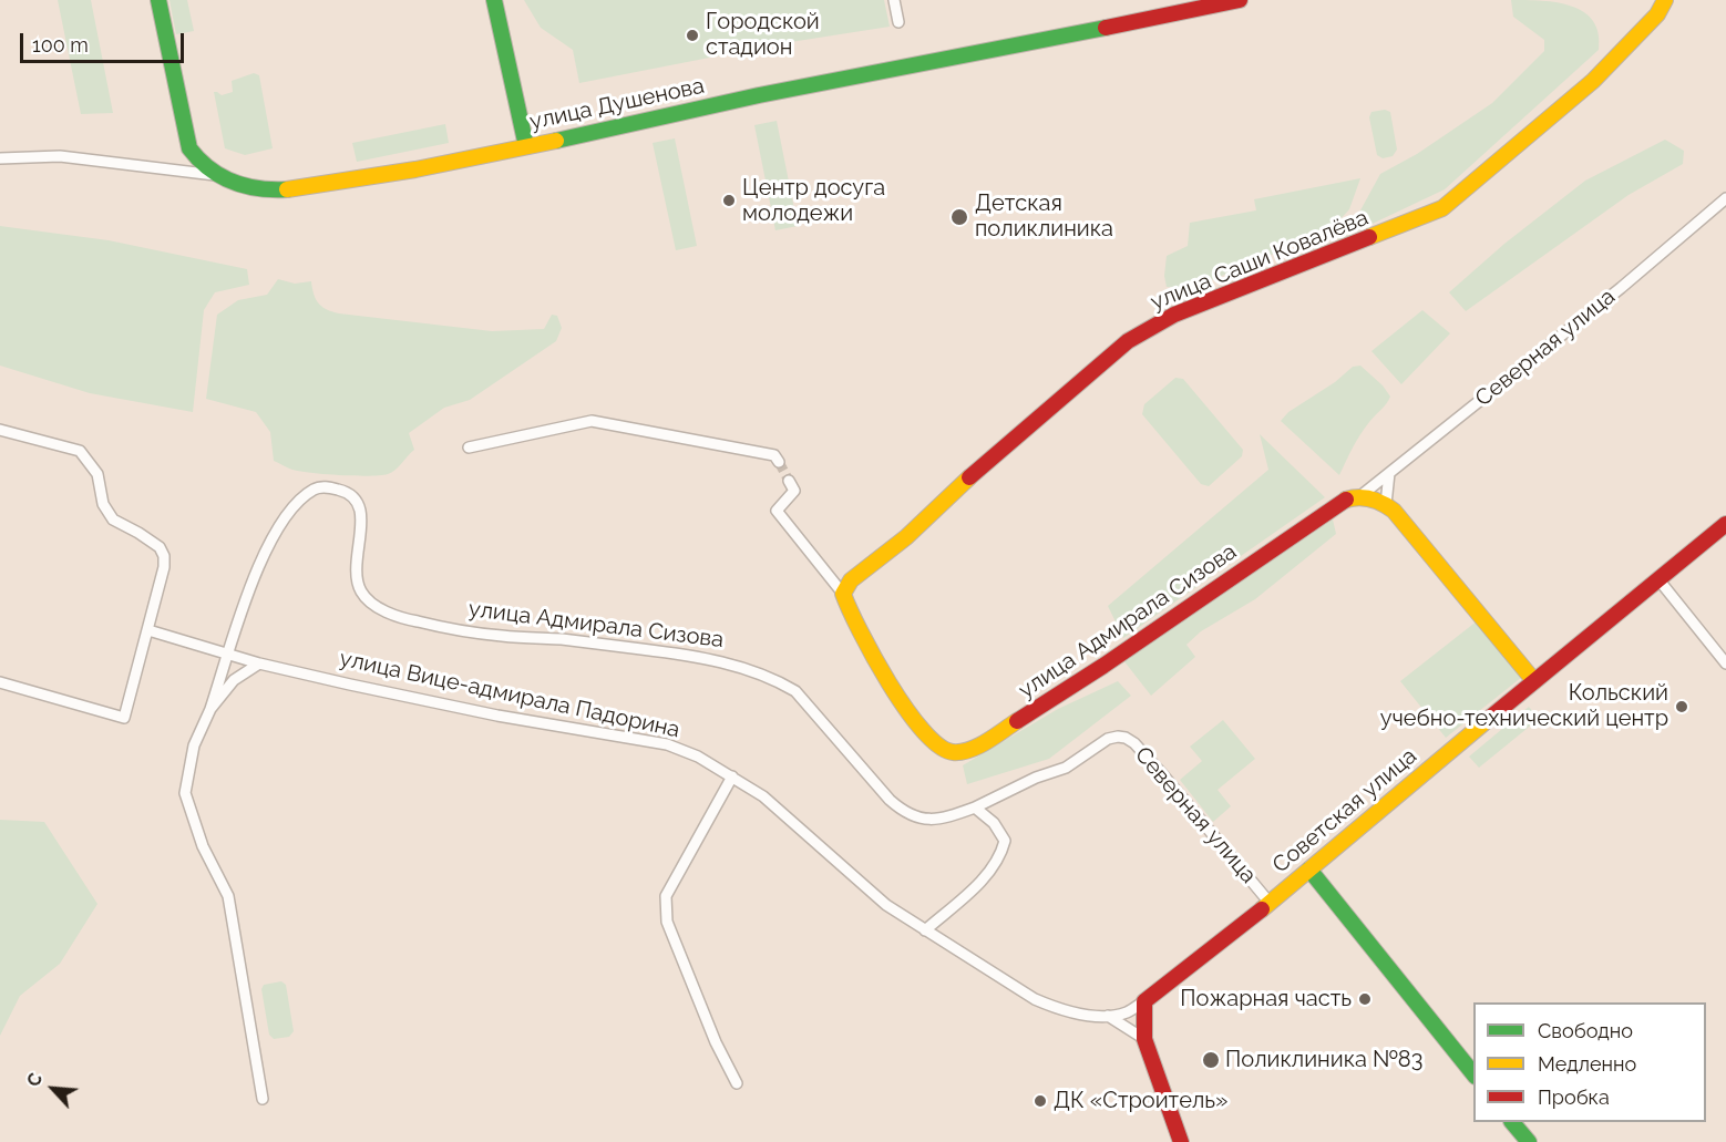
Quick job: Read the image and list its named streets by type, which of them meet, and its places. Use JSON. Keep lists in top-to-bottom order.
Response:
{
  "streets": {
    "street": [
      "улица Душенова",
      "улица Саши Ковалёва",
      "Северная улица",
      "улица Адмирала Сизова",
      "улица Вице-адмирала Падорина",
      "Советская улица"
    ]
  },
  "crossings": [
    ["улица Саши Ковалёва", "улица Адмирала Сизова"],
    ["Северная улица", "улица Адмирала Сизова"],
    ["Северная улица", "Советская улица"],
    ["улица Адмирала Сизова", "улица Вице-адмирала Падорина"],
    ["улица Вице-адмирала Падорина", "Советская улица"]
  ],
  "places": [
    "Городской стадион",
    "Центр досуга молодежи",
    "Детская поликлиника",
    "Кольский учебно-технический центр",
    "Пожарная часть",
    "Поликлиника №83",
    "ДК «Строитель»"
  ],
  "legend": ["Свободно", "Медленно", "Пробка"],
  "scale_bar": "100 m",
  "north": "top left"
}
